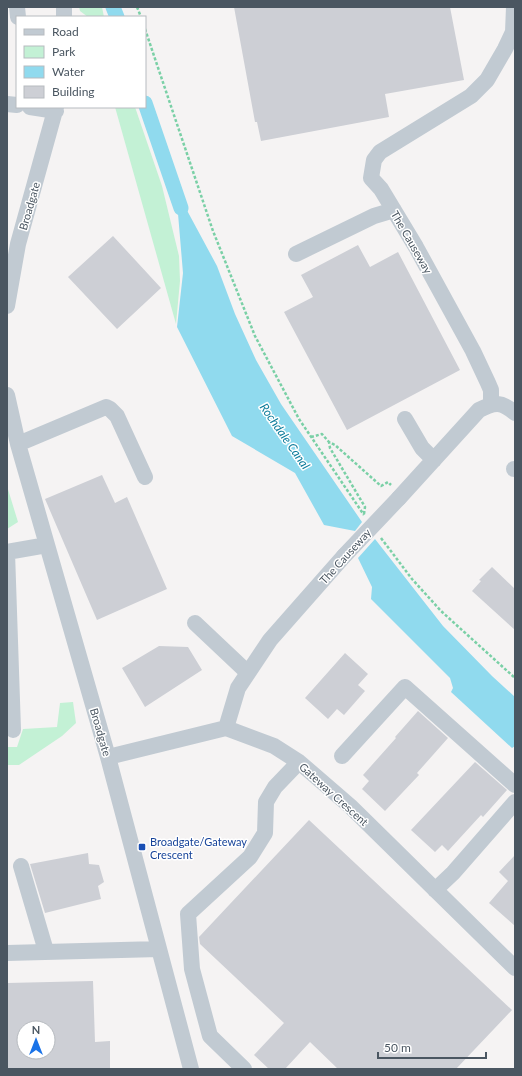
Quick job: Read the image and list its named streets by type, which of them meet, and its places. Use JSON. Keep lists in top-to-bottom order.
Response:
{
  "streets": {
    "street": ["Broadgate", "The Causeway", "Gateway Crescent"]
  },
  "crossings": [
    ["The Causeway", "Gateway Crescent"]
  ],
  "water": ["Rochdale Canal"],
  "places": {
    "transit": ["Broadgate/Gateway Crescent"]
  },
  "legend": [
    "Road",
    "Park",
    "Water",
    "Building"
  ],
  "scale_bar": "50 m",
  "north": "top"
}
